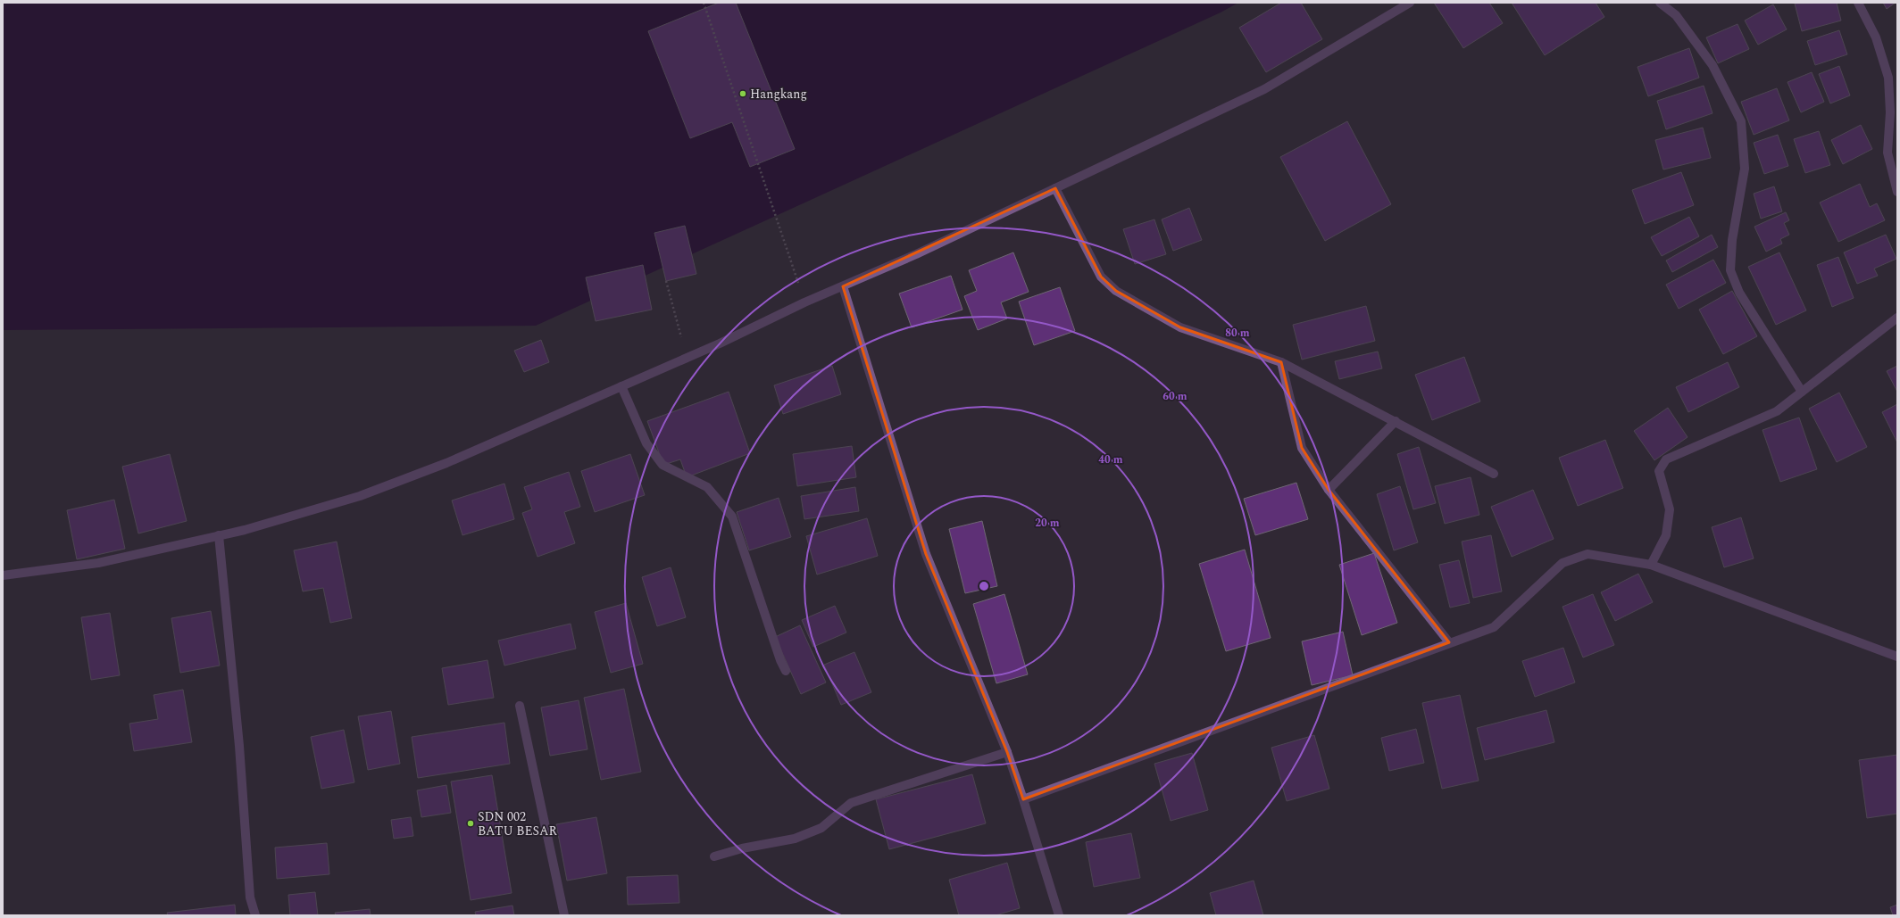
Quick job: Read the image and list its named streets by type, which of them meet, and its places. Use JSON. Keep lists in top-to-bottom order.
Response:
{
  "places": ["Hangkang", "SDN 002 BATU BESAR"],
  "rings": [
    "80 m",
    "60 m",
    "40 m",
    "20 m"
  ]
}
